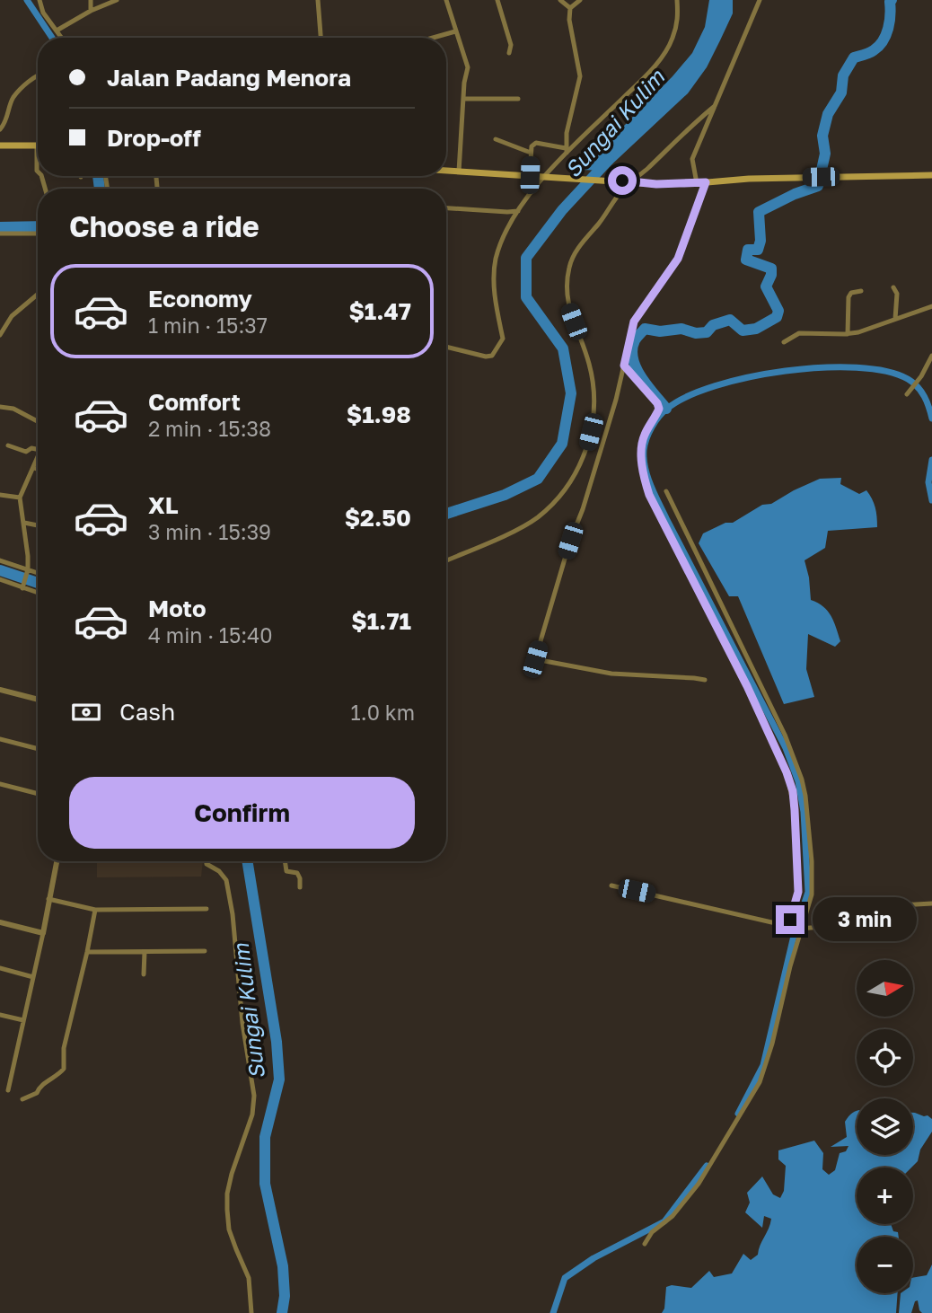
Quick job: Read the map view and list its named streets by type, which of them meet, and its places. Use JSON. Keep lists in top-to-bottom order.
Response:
{
  "water": ["Sungai Kulim"],
  "north": "right",
  "page": {
    "banner": ["Jalan Padang Menora", "Drop-off"],
    "heading": "Choose a ride",
    "list": [
      {
        "name": "Economy",
        "note": "1 min · 15:37",
        "value": "$1.47"
      },
      {
        "name": "Comfort",
        "note": "2 min · 15:38",
        "value": "$1.98"
      },
      {
        "name": "XL",
        "note": "3 min · 15:39",
        "value": "$2.50"
      },
      {
        "name": "Moto",
        "note": "4 min · 15:40",
        "value": "$1.71"
      }
    ],
    "pay": ["Cash", "1.0 km"],
    "buttons": "Confirm",
    "bubble": "3 min",
    "map_buttons": ["+", "−"]
  }
}
